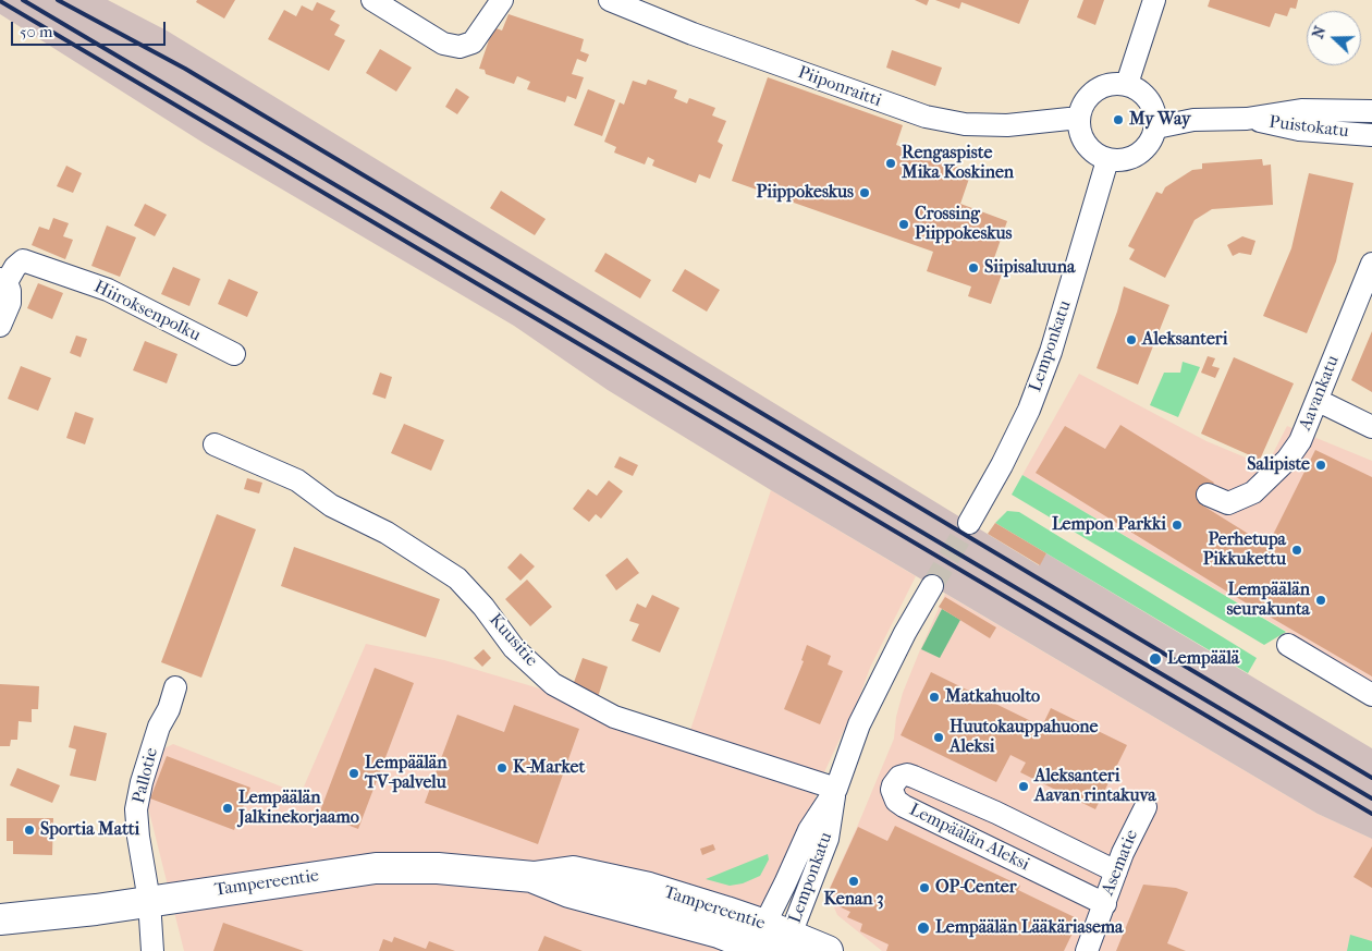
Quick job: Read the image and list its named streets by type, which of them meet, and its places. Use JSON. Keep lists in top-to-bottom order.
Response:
{
  "streets": {
    "main road": ["Tampereentie"],
    "street": [
      "Piiponraitti",
      "Puistokatu",
      "Hiiroksenpolku",
      "Lemponkatu",
      "Aavankatu",
      "Kuusitie",
      "Pallotie",
      "Lempäälän Aleksi",
      "Asematie"
    ]
  },
  "crossings": [
    ["Piiponraitti", "Puistokatu"],
    ["Piiponraitti", "Lemponkatu"],
    ["Puistokatu", "Lemponkatu"],
    ["Lemponkatu", "Kuusitie"],
    ["Lemponkatu", "Tampereentie"],
    ["Pallotie", "Tampereentie"],
    ["Lempäälän Aleksi", "Asematie"]
  ],
  "places": [
    "My Way",
    "Rengaspiste Mika Koskinen",
    "Piippokeskus",
    "Crossing Piippokeskus",
    "Siipisaluuna",
    "Aleksanteri",
    "Salipiste",
    "Lempon Parkki",
    "Perhetupa Pikkukettu",
    "Lempäälän seurakunta",
    "Lempäälä",
    "Matkahuolto",
    "Huutokauppahuone Aleksi",
    "K-Market",
    "Lempäälän TV-palvelu",
    "Aleksanteri Aavan rintakuva",
    "Lempäälän Jalkinekorjaamo",
    "Sportia Matti",
    "Kenan 3",
    "OP-Center",
    "Lempäälän Lääkäriasema"
  ],
  "scale_bar": "50 m",
  "north": "left"
}
